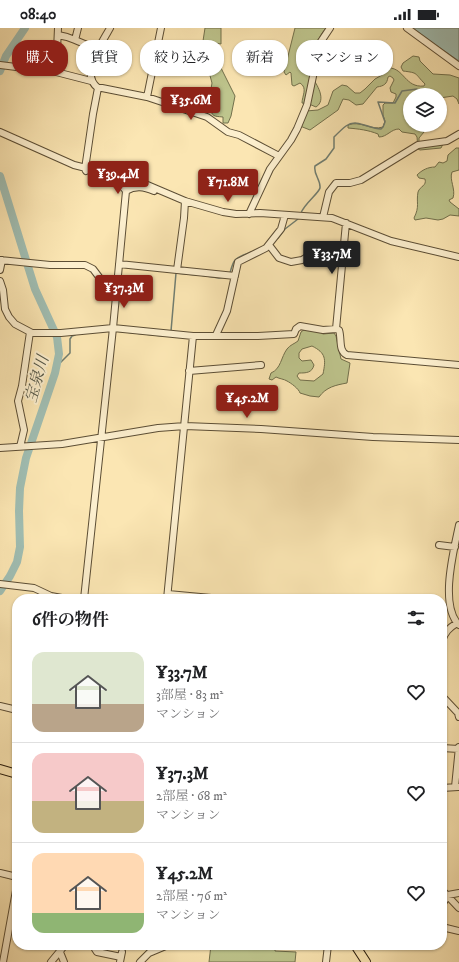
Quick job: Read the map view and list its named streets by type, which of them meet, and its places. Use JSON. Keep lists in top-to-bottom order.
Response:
{
  "water": ["宝泉川"],
  "page": {
    "status": "08:40",
    "chip": [
      "購入",
      "賃貸",
      "絞り込み",
      "新着",
      "マンション"
    ],
    "price": [
      "¥35.6M",
      "¥39.4M",
      "¥71.8M",
      "¥33.7M",
      "¥37.3M",
      "¥45.2M"
    ],
    "heading": "6件の物件",
    "list": [
      {
        "name": "¥33.7M",
        "note": "3部屋 · 83 m² · マンション"
      },
      {
        "name": "¥37.3M",
        "note": "2部屋 · 68 m² · マンション"
      },
      {
        "name": "¥45.2M",
        "note": "2部屋 · 76 m² · マンション"
      }
    ]
  }
}
